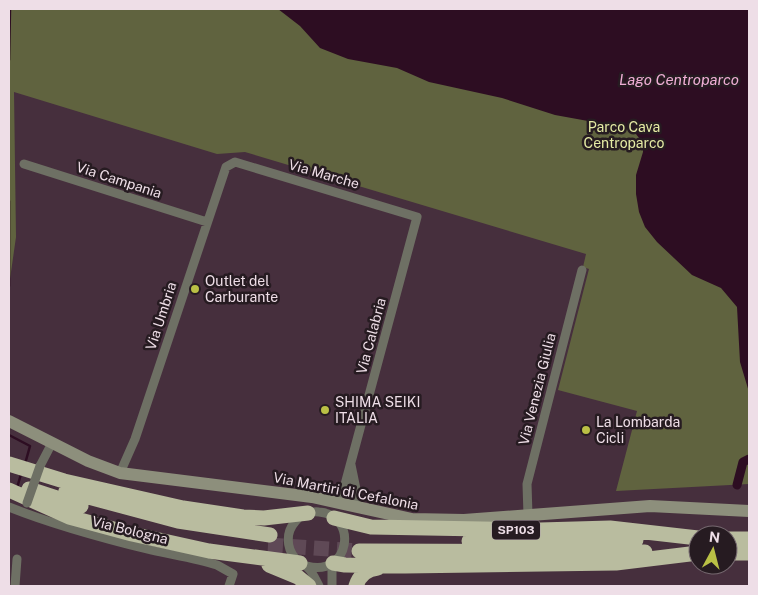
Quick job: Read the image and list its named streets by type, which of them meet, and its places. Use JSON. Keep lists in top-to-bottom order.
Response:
{
  "streets": {
    "highway": ["SP103"],
    "street": [
      "Via Marche",
      "Via Campania",
      "Via Umbria",
      "Via Calabria",
      "Via Venezia Giulia",
      "Via Martiri di Cefalonia",
      "Via Bologna"
    ]
  },
  "crossings": [
    ["Via Marche", "Via Umbria"],
    ["Via Marche", "Via Calabria"],
    ["Via Campania", "Via Umbria"],
    ["Via Umbria", "Via Martiri di Cefalonia"],
    ["Via Calabria", "Via Martiri di Cefalonia"],
    ["Via Venezia Giulia", "Via Martiri di Cefalonia"]
  ],
  "water": ["Lago Centroparco"],
  "parks": ["Parco Cava Centroparco"],
  "places": ["Outlet del Carburante", "SHIMA SEIKI ITALIA", "La Lombarda Cicli"],
  "north": "top"
}
